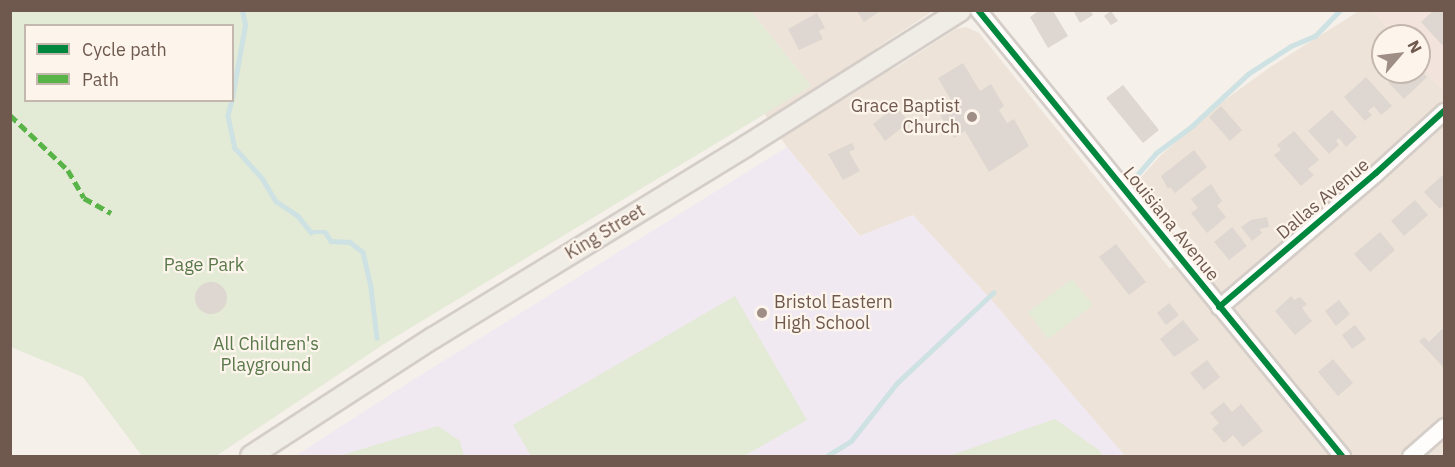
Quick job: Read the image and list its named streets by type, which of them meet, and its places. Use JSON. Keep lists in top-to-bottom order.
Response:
{
  "streets": {
    "main road": ["King Street"],
    "street": ["Dallas Avenue", "Louisiana Avenue"]
  },
  "crossings": [
    ["Dallas Avenue", "Louisiana Avenue"]
  ],
  "parks": ["Page Park", "All Children's Playground"],
  "places": ["Grace Baptist Church", "Bristol Eastern High School"],
  "legend": ["Cycle path", "Path"],
  "north": "top right"
}
